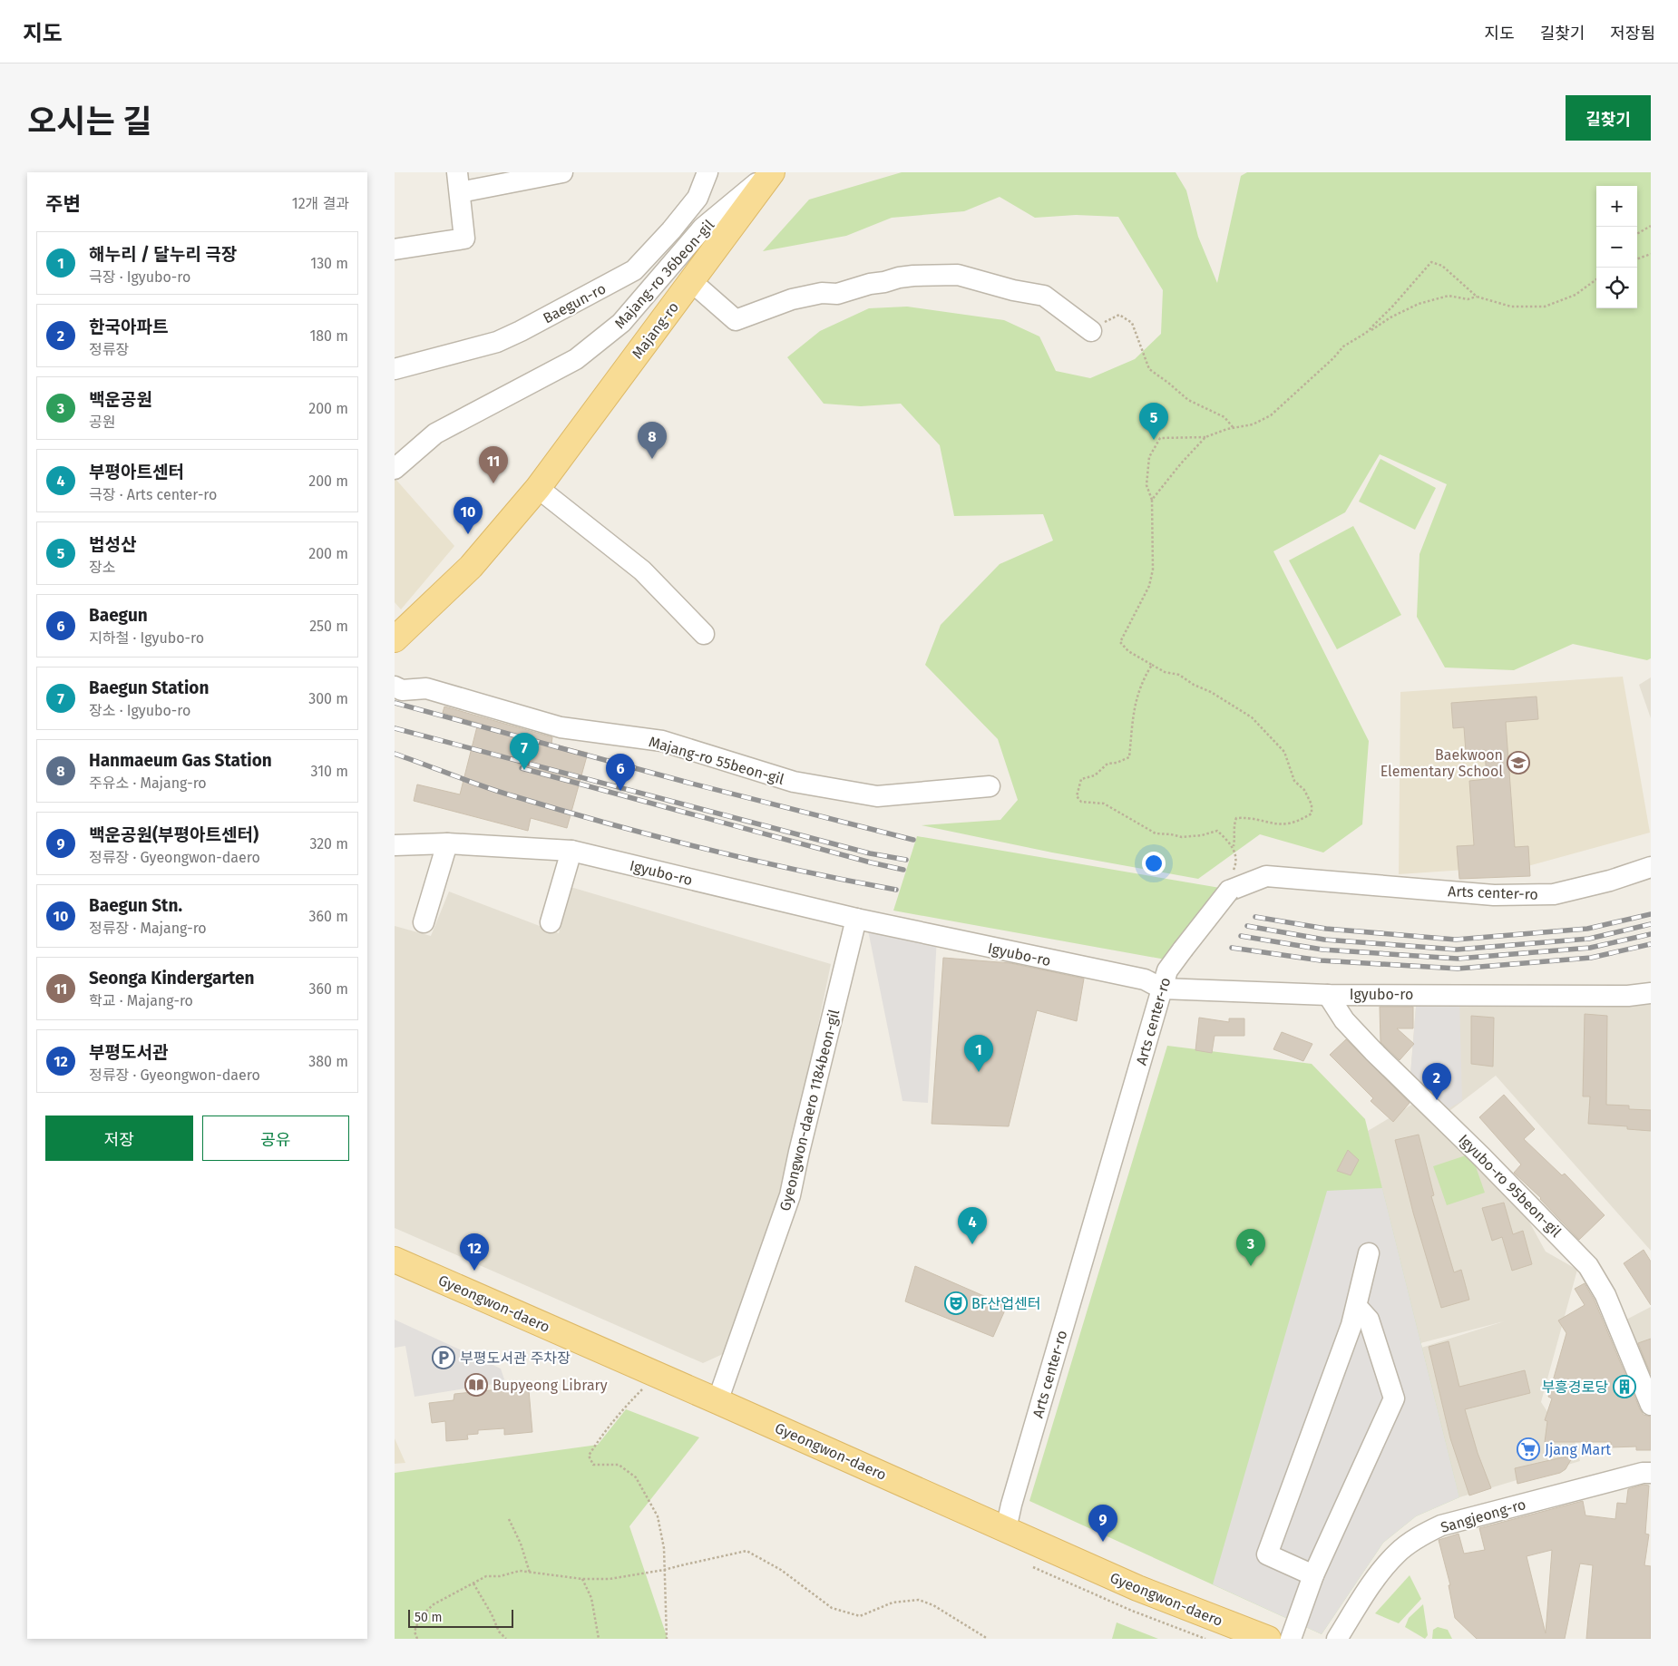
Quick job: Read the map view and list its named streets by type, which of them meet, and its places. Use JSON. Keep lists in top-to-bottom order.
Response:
{
  "streets": {
    "main road": ["Majang-ro", "Gyeongwon-daero"],
    "street": [
      "Majang-ro 36beon-gil",
      "Baegun-ro",
      "Majang-ro 55beon-gil",
      "Igyubo-ro",
      "Arts center-ro",
      "Gyeongwon-daero 1184beon-gil",
      "Igyubo-ro 95beon-gil",
      "Sangjeong-ro"
    ]
  },
  "crossings": [
    ["Majang-ro 36beon-gil", "Majang-ro"],
    ["Igyubo-ro", "Arts center-ro"],
    ["Igyubo-ro", "Gyeongwon-daero 1184beon-gil"],
    ["Igyubo-ro", "Igyubo-ro 95beon-gil"],
    ["Arts center-ro", "Gyeongwon-daero"],
    ["Gyeongwon-daero 1184beon-gil", "Gyeongwon-daero"]
  ],
  "places": {
    "school or university": ["Baekwoon Elementary School"],
    "theatre": ["BF산업센터"],
    "parking": ["부평도서관 주차장"],
    "library": ["Bupyeong Library"],
    "building": ["부흥경로당"],
    "supermarket": ["Jjang Mart"]
  },
  "scale_bar": "50 m",
  "page": {
    "header": "지도",
    "nav": ["지도", "길찾기", "저장됨"],
    "title": "오시는 길",
    "buttons": [
      "길찾기",
      ["저장", "공유"]
    ],
    "heading": ["주변", "12개 결과"],
    "map_buttons": ["+", "−"],
    "list": [
      {
        "mark": "1",
        "name": "해누리 / 달누리 극장",
        "note": "극장 · Igyubo-ro",
        "value": "130 m"
      },
      {
        "mark": "2",
        "name": "한국아파트",
        "note": "정류장",
        "value": "180 m"
      },
      {
        "mark": "3",
        "name": "백운공원",
        "note": "공원",
        "value": "200 m"
      },
      {
        "mark": "4",
        "name": "부평아트센터",
        "note": "극장 · Arts center-ro",
        "value": "200 m"
      },
      {
        "mark": "5",
        "name": "법성산",
        "note": "장소",
        "value": "200 m"
      },
      {
        "mark": "6",
        "name": "Baegun",
        "note": "지하철 · Igyubo-ro",
        "value": "250 m"
      },
      {
        "mark": "7",
        "name": "Baegun Station",
        "note": "장소 · Igyubo-ro",
        "value": "300 m"
      },
      {
        "mark": "8",
        "name": "Hanmaeum Gas Station",
        "note": "주유소 · Majang-ro",
        "value": "310 m"
      },
      {
        "mark": "9",
        "name": "백운공원(부평아트센터)",
        "note": "정류장 · Gyeongwon-daero",
        "value": "320 m"
      },
      {
        "mark": "10",
        "name": "Baegun Stn.",
        "note": "정류장 · Majang-ro",
        "value": "360 m"
      },
      {
        "mark": "11",
        "name": "Seonga Kindergarten",
        "note": "학교 · Majang-ro",
        "value": "360 m"
      },
      {
        "mark": "12",
        "name": "부평도서관",
        "note": "정류장 · Gyeongwon-daero",
        "value": "380 m"
      }
    ],
    "pins": [
      "5",
      "8",
      "11",
      "10",
      "7",
      "6",
      "1",
      "2",
      "4",
      "3",
      "12",
      "9"
    ],
    "scale": "50 m"
  }
}
